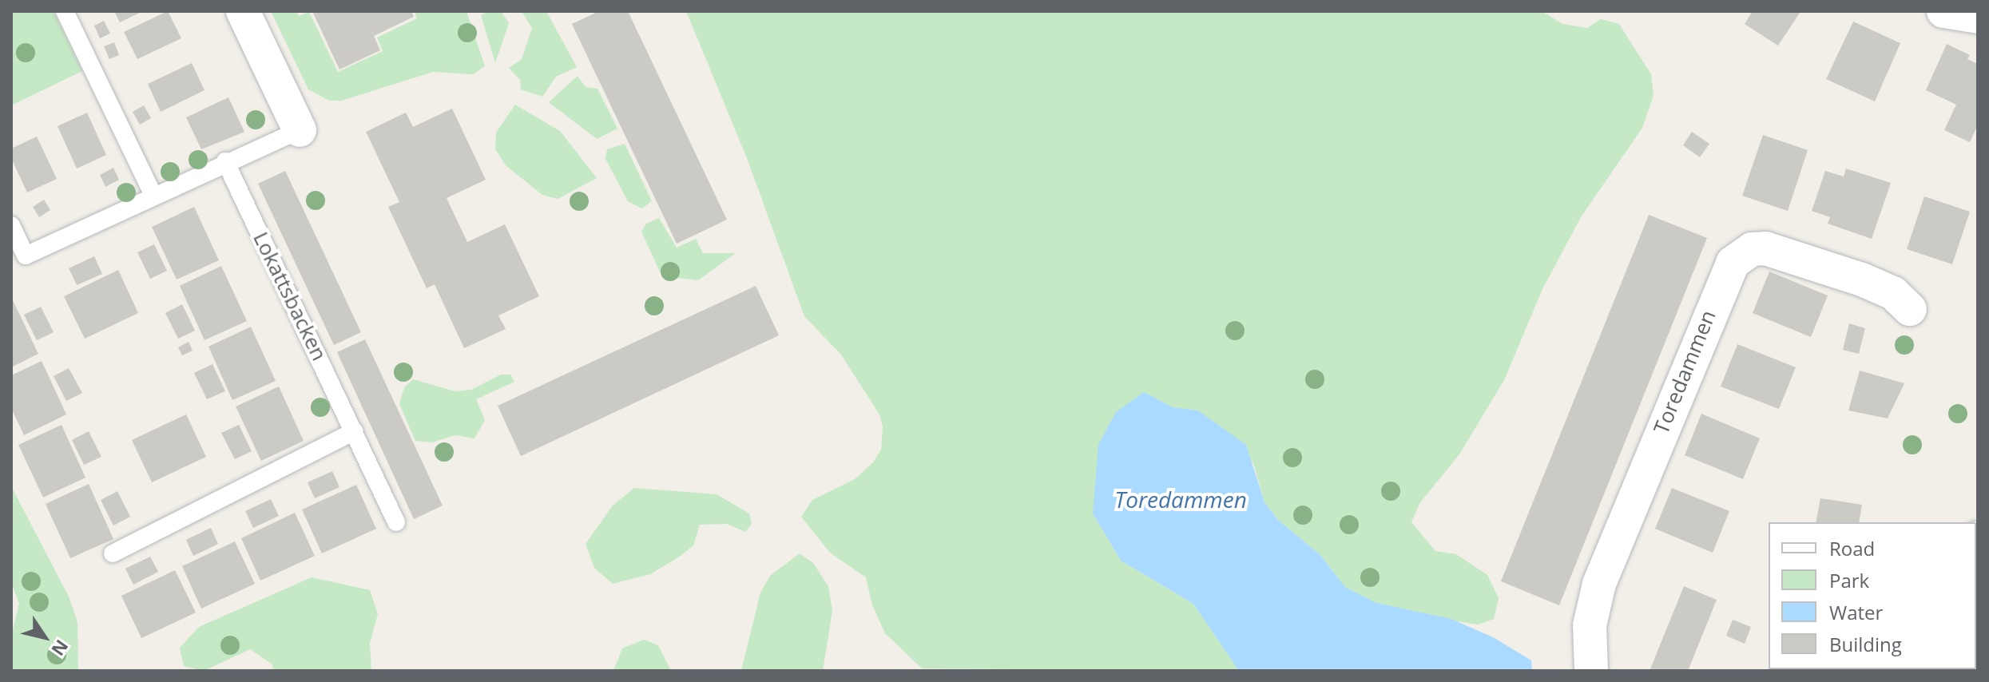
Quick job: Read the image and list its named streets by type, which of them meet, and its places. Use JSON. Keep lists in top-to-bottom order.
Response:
{
  "streets": {
    "street": ["Toredammen"],
    "lane": ["Lokattsbacken"]
  },
  "water": ["Toredammen"],
  "legend": [
    "Road",
    "Park",
    "Water",
    "Building"
  ],
  "north": "bottom right"
}
